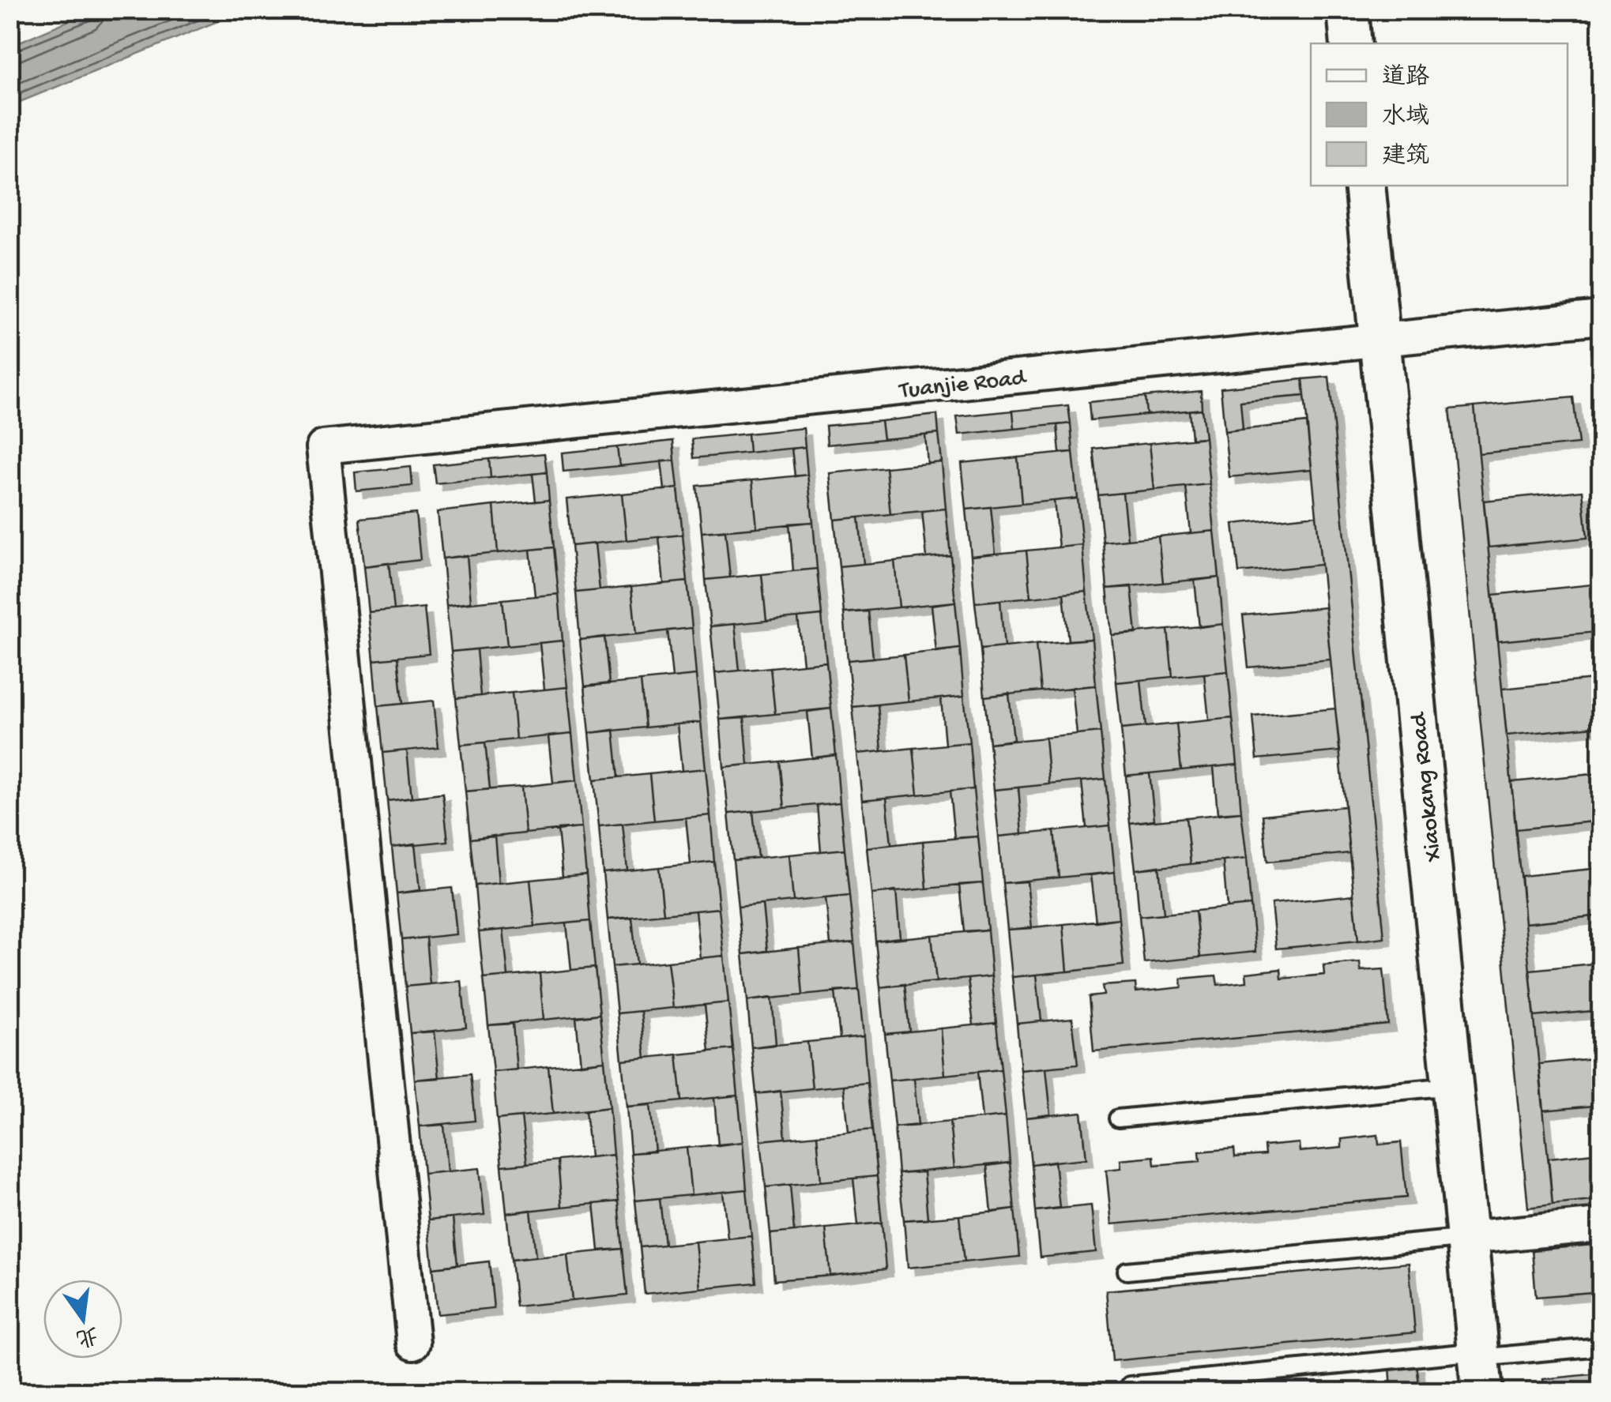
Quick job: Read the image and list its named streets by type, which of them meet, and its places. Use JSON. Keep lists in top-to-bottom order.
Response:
{
  "streets": {
    "street": ["Tuanjie Road", "Xiaokang Road"]
  },
  "crossings": [
    ["Tuanjie Road", "Xiaokang Road"]
  ],
  "legend": ["道路", "水域", "建筑"],
  "north": "bottom"
}
